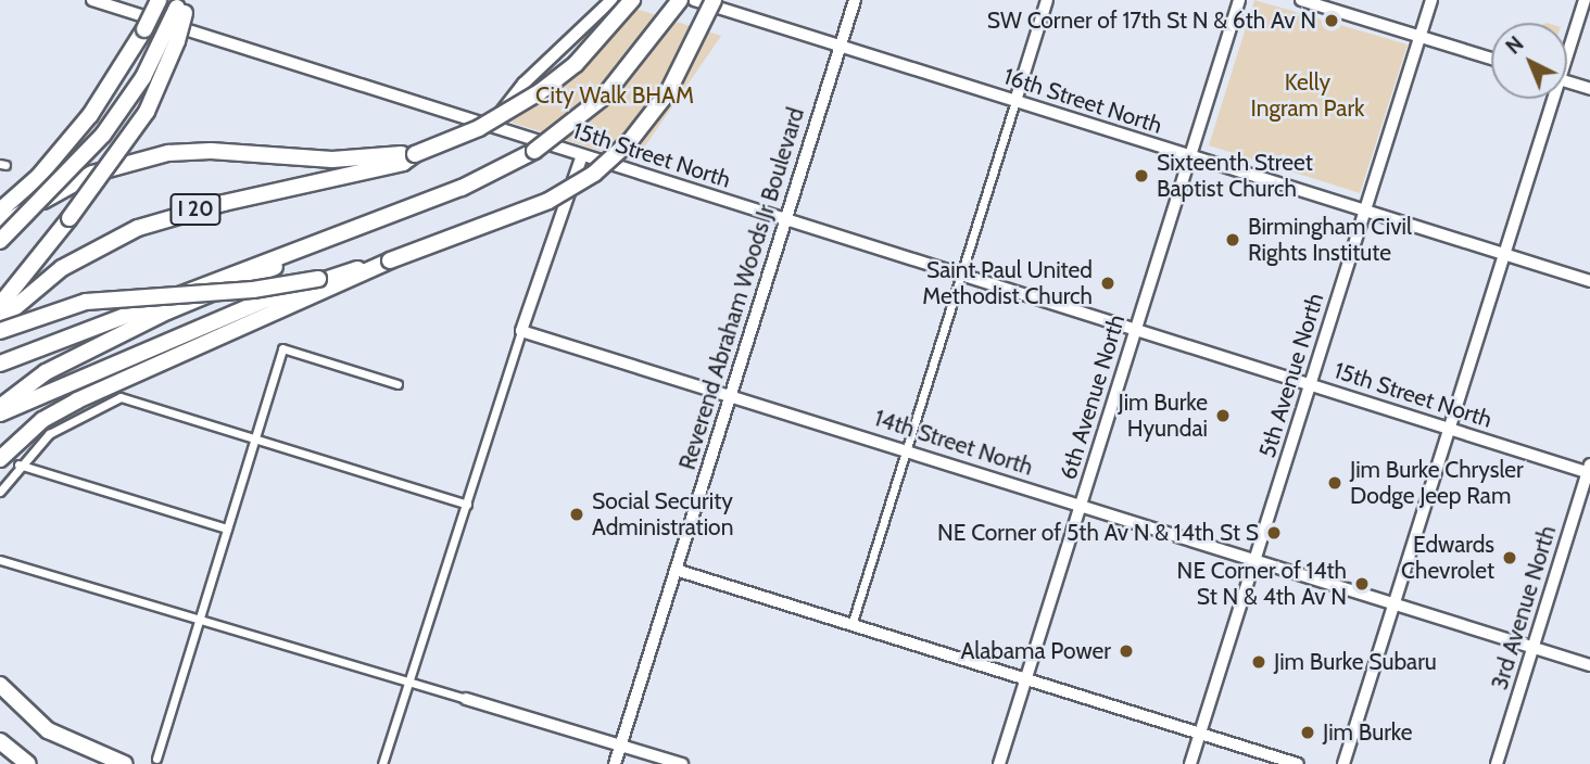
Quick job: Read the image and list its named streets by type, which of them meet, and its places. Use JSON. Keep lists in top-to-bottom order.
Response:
{
  "streets": {
    "highway": ["I 20"],
    "street": [
      "16th Street North",
      "15th Street North",
      "Reverend Abraham Woods Jr Boulevard",
      "5th Avenue North",
      "6th Avenue North",
      "14th Street North",
      "3rd Avenue North"
    ]
  },
  "crossings": [
    ["16th Street North", "Reverend Abraham Woods Jr Boulevard"],
    ["16th Street North", "5th Avenue North"],
    ["16th Street North", "6th Avenue North"],
    ["15th Street North", "Reverend Abraham Woods Jr Boulevard"],
    ["15th Street North", "5th Avenue North"],
    ["15th Street North", "6th Avenue North"],
    ["15th Street North", "3rd Avenue North"],
    ["Reverend Abraham Woods Jr Boulevard", "14th Street North"],
    ["5th Avenue North", "14th Street North"],
    ["6th Avenue North", "14th Street North"],
    ["14th Street North", "3rd Avenue North"]
  ],
  "parks": ["Kelly Ingram Park", "City Walk BHAM"],
  "places": [
    "SW Corner of 17th St N & 6th Av N",
    "Sixteenth Street Baptist Church",
    "Birmingham Civil Rights Institute",
    "Saint Paul United Methodist Church",
    "Jim Burke Hyundai",
    "Jim Burke Chrysler Dodge Jeep Ram",
    "Social Security Administration",
    "NE Corner of 5th Av N & 14th St S",
    "Edwards Chevrolet",
    "NE Corner of 14th St N & 4th Av N",
    "Alabama Power",
    "Jim Burke Subaru",
    "Jim Burke"
  ],
  "north": "top left"
}
